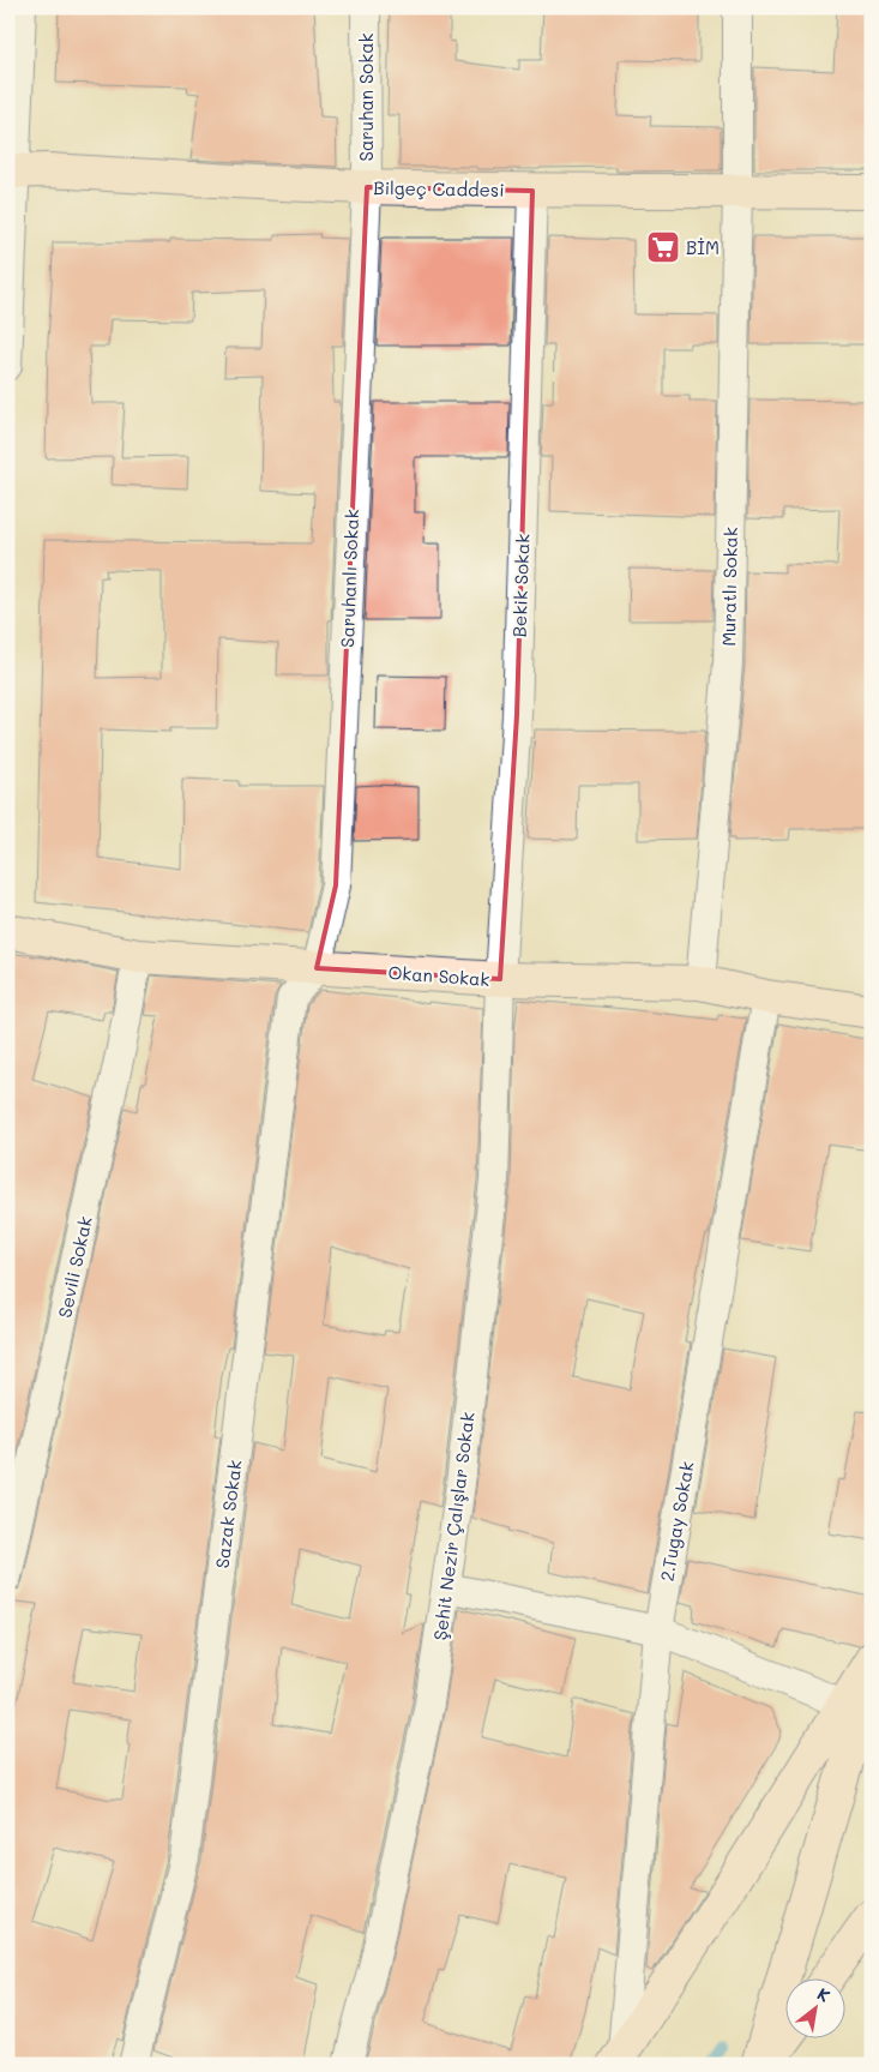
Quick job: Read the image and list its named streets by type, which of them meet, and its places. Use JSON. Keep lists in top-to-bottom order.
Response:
{
  "streets": {
    "street": [
      "Saruhan Sokak",
      "Bilgeç Caddesi",
      "Saruhanlı Sokak",
      "Bekik Sokak",
      "Muratlı Sokak",
      "Okan Sokak",
      "Sevili Sokak",
      "Sazak Sokak",
      "2.Tugay Sokak",
      "Şehit Nezir Çalışlar Sokak"
    ]
  },
  "crossings": [
    ["Saruhan Sokak", "Bilgeç Caddesi"],
    ["Saruhan Sokak", "Saruhanlı Sokak"],
    ["Bilgeç Caddesi", "Saruhanlı Sokak"],
    ["Bilgeç Caddesi", "Bekik Sokak"],
    ["Bilgeç Caddesi", "Muratlı Sokak"],
    ["Saruhanlı Sokak", "Okan Sokak"],
    ["Saruhanlı Sokak", "Sazak Sokak"],
    ["Bekik Sokak", "Okan Sokak"],
    ["Bekik Sokak", "Şehit Nezir Çalışlar Sokak"],
    ["Muratlı Sokak", "Okan Sokak"],
    ["Okan Sokak", "Sevili Sokak"],
    ["Okan Sokak", "Sazak Sokak"],
    ["Okan Sokak", "2.Tugay Sokak"],
    ["Okan Sokak", "Şehit Nezir Çalışlar Sokak"]
  ],
  "places": {
    "supermarket": ["BİM"]
  },
  "north": "top right"
}
